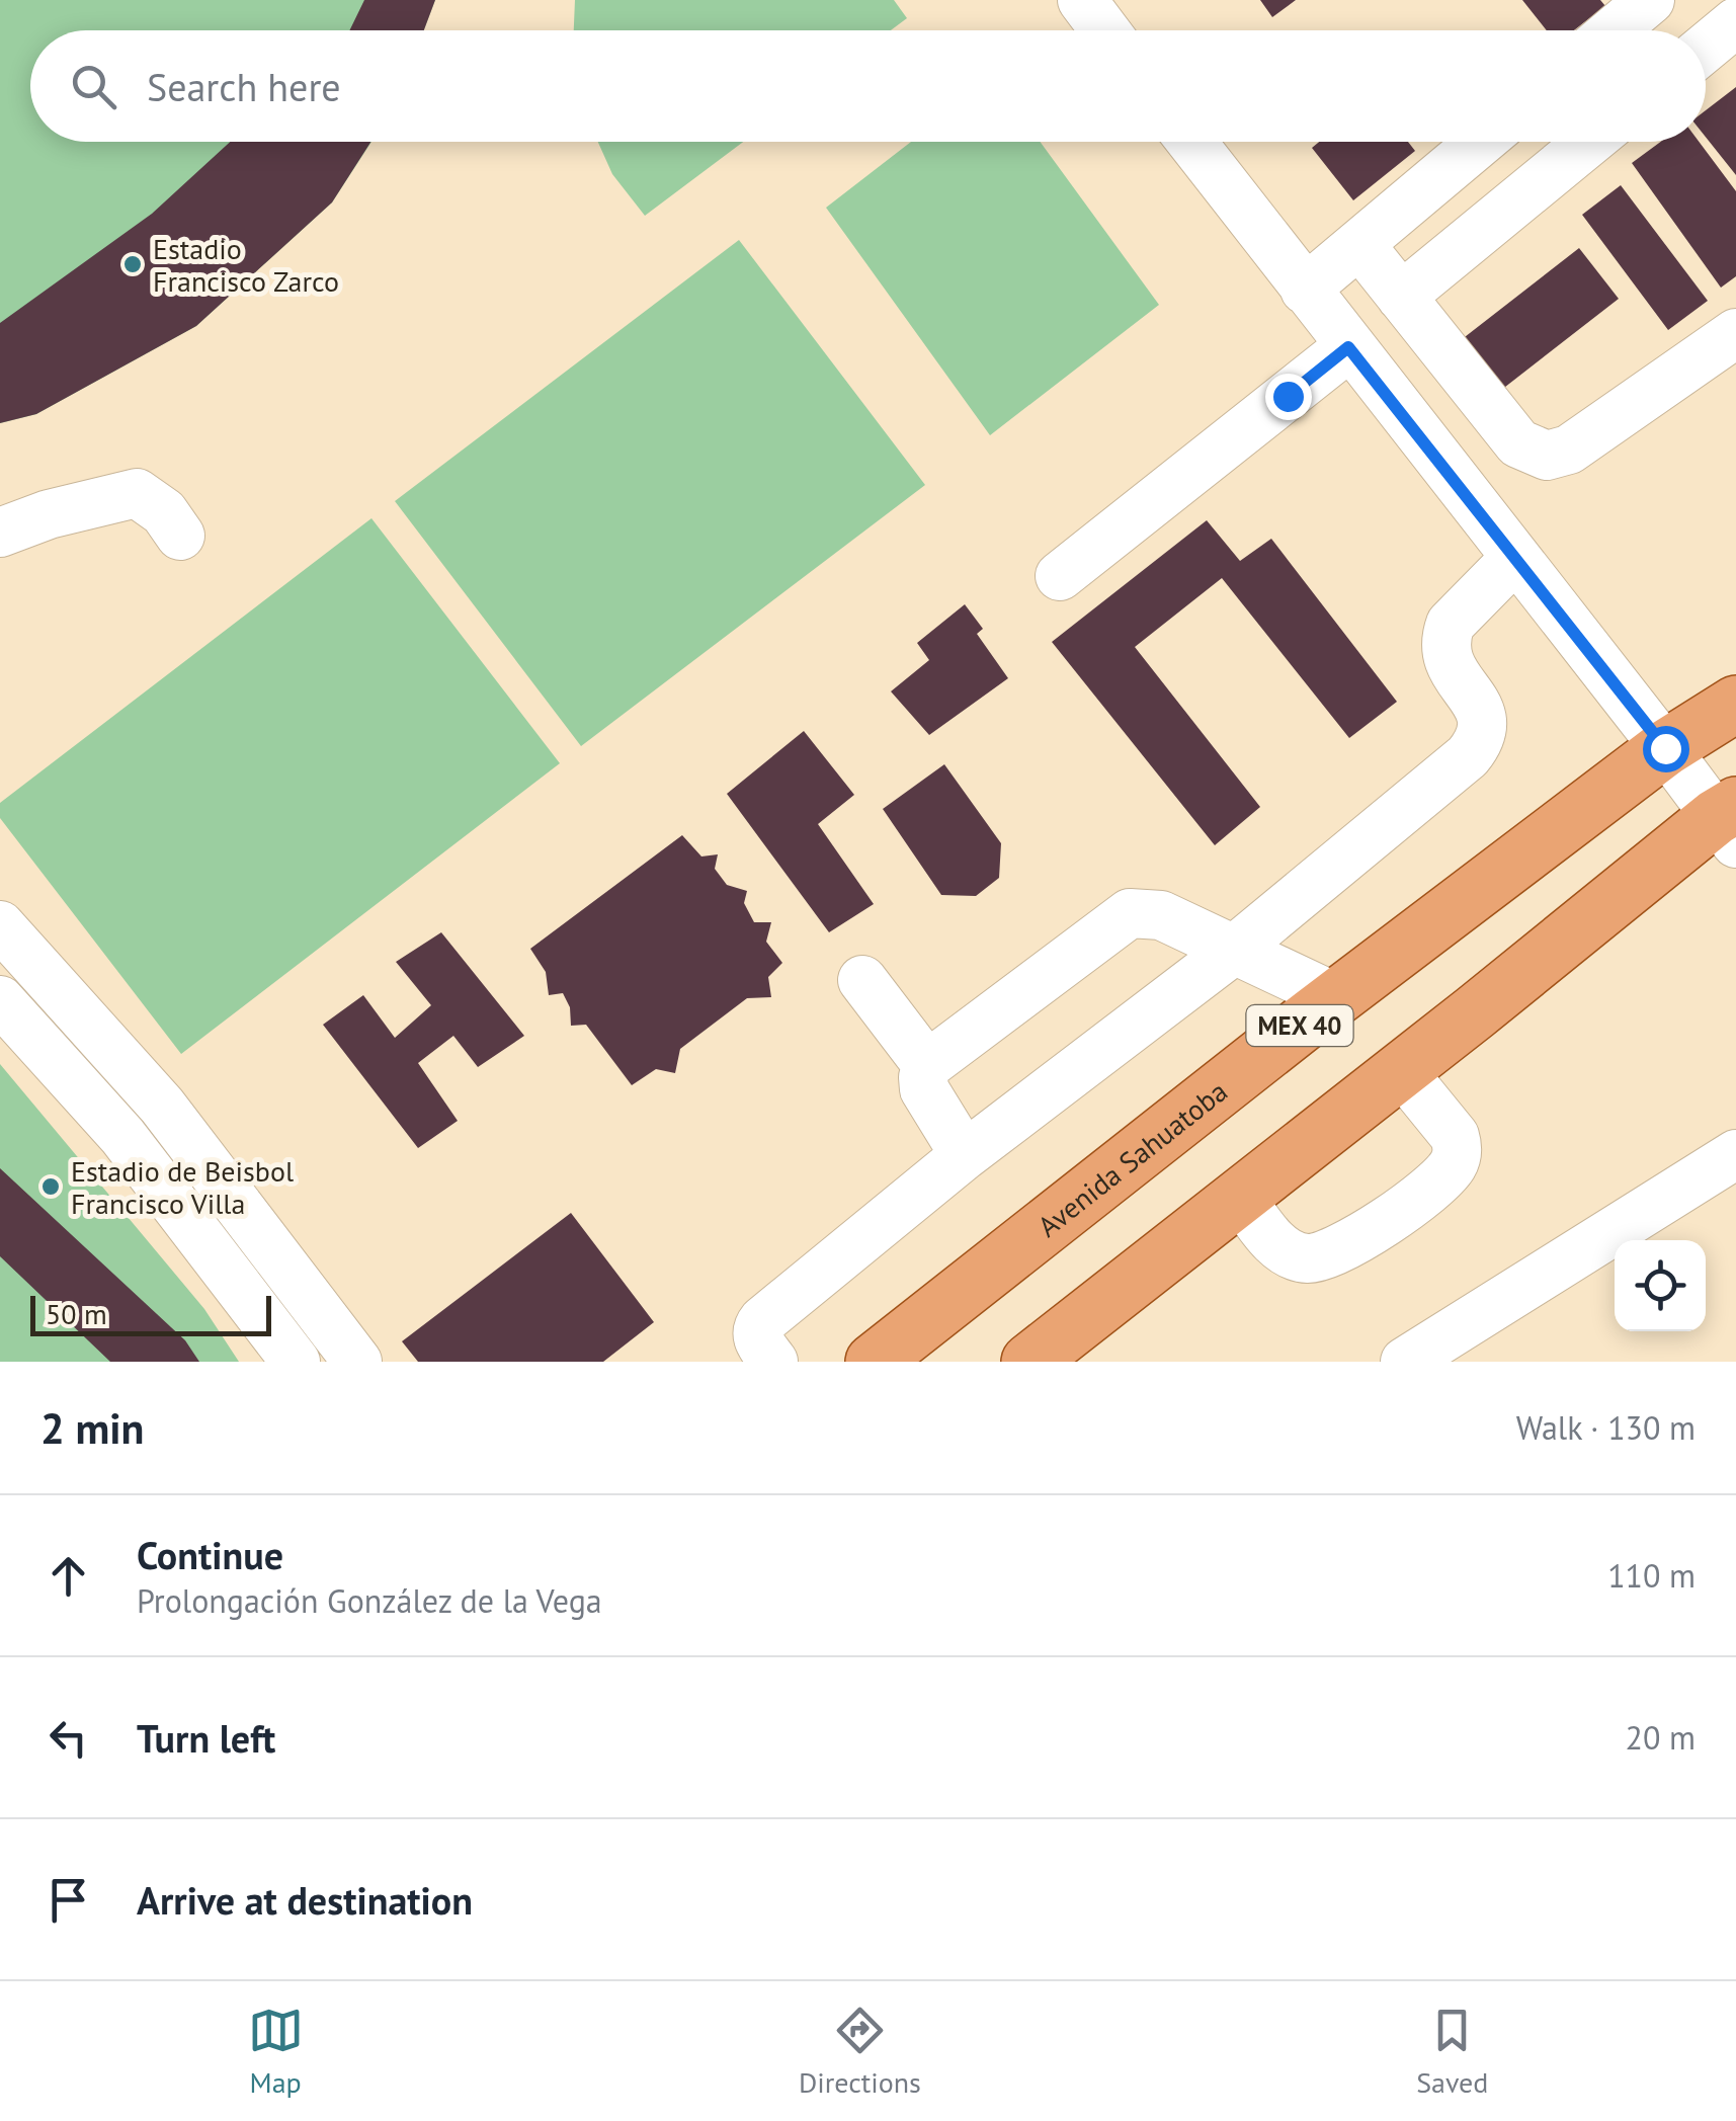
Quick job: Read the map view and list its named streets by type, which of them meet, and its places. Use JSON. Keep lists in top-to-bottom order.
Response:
{
  "streets": {
    "main road": ["MEX 40", "Avenida Sahuatoba"]
  },
  "places": ["Estadio Francisco Zarco", "Estadio de Beisbol Francisco Villa"],
  "scale_bar": "50 m",
  "page": {
    "search": "Search here",
    "scale": "50 m",
    "heading": ["2 min", "Walk · 130 m"],
    "list": [
      ["Continue", "Prolongación González de la Vega", "110 m"],
      ["Turn left", "20 m"],
      "Arrive at destination"
    ],
    "nav": ["Map", "Directions", "Saved"]
  }
}
